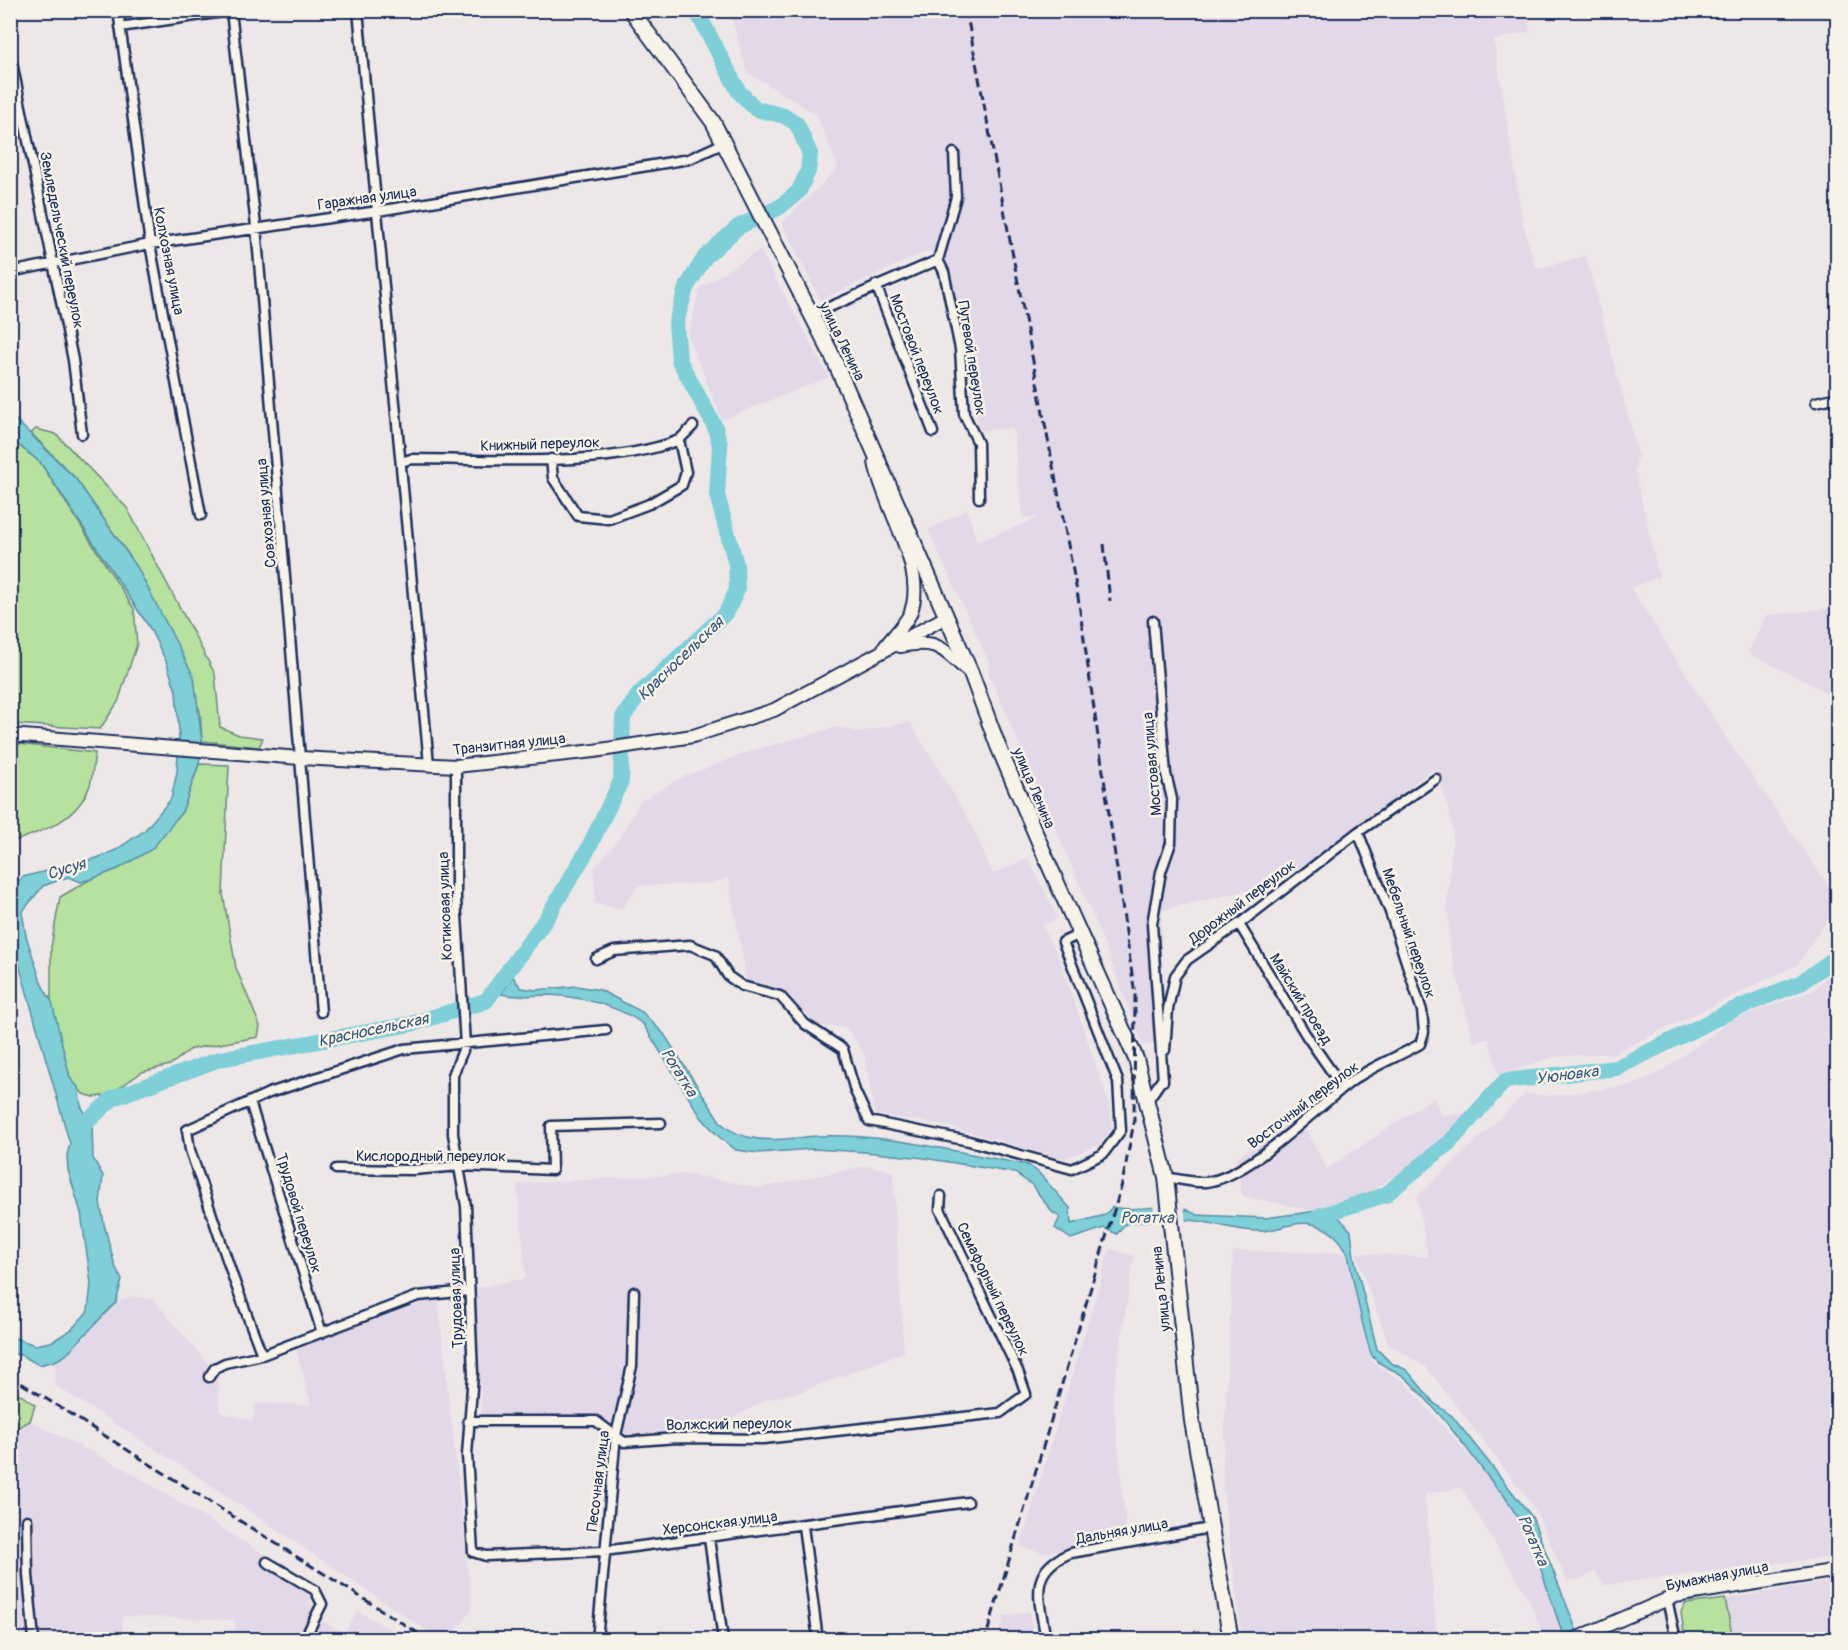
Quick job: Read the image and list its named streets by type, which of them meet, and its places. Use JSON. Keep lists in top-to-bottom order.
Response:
{
  "streets": {
    "main road": ["улица Ленина", "Транзитная улица", "Бумажная улица"],
    "street": [
      "Гаражная улица",
      "Земледельческий переулок",
      "Колхозная улица",
      "Мостовой переулок",
      "Путевой переулок",
      "Книжный переулок",
      "Совхозная улица",
      "Мостовая улица",
      "Дорожный переулок",
      "Котиковая улица",
      "Мебельный переулок",
      "Майский проезд",
      "Восточный переулок",
      "Кислородный переулок",
      "Трудовой переулок",
      "Семафорный переулок",
      "Трудовая улица",
      "Волжский переулок",
      "Песочная улица",
      "Херсонская улица",
      "Дальняя улица"
    ]
  },
  "crossings": [
    ["Гаражная улица", "Земледельческий переулок"],
    ["Гаражная улица", "Колхозная улица"],
    ["Гаражная улица", "улица Ленина"],
    ["Гаражная улица", "Совхозная улица"],
    ["улица Ленина", "Транзитная улица"],
    ["улица Ленина", "Восточный переулок"],
    ["улица Ленина", "Дальняя улица"],
    ["Совхозная улица", "Транзитная улица"],
    ["Транзитная улица", "Котиковая улица"],
    ["Мостовая улица", "Дорожный переулок"],
    ["Дорожный переулок", "Мебельный переулок"],
    ["Дорожный переулок", "Майский проезд"],
    ["Котиковая улица", "Трудовая улица"],
    ["Мебельный переулок", "Восточный переулок"],
    ["Майский проезд", "Восточный переулок"],
    ["Кислородный переулок", "Трудовая улица"],
    ["Семафорный переулок", "Волжский переулок"],
    ["Трудовая улица", "Волжский переулок"],
    ["Трудовая улица", "Херсонская улица"],
    ["Волжский переулок", "Песочная улица"],
    ["Песочная улица", "Херсонская улица"]
  ],
  "water": [
    "Красносельская",
    "Сусуя",
    "Рогатка",
    "Уюновка"
  ]
}
